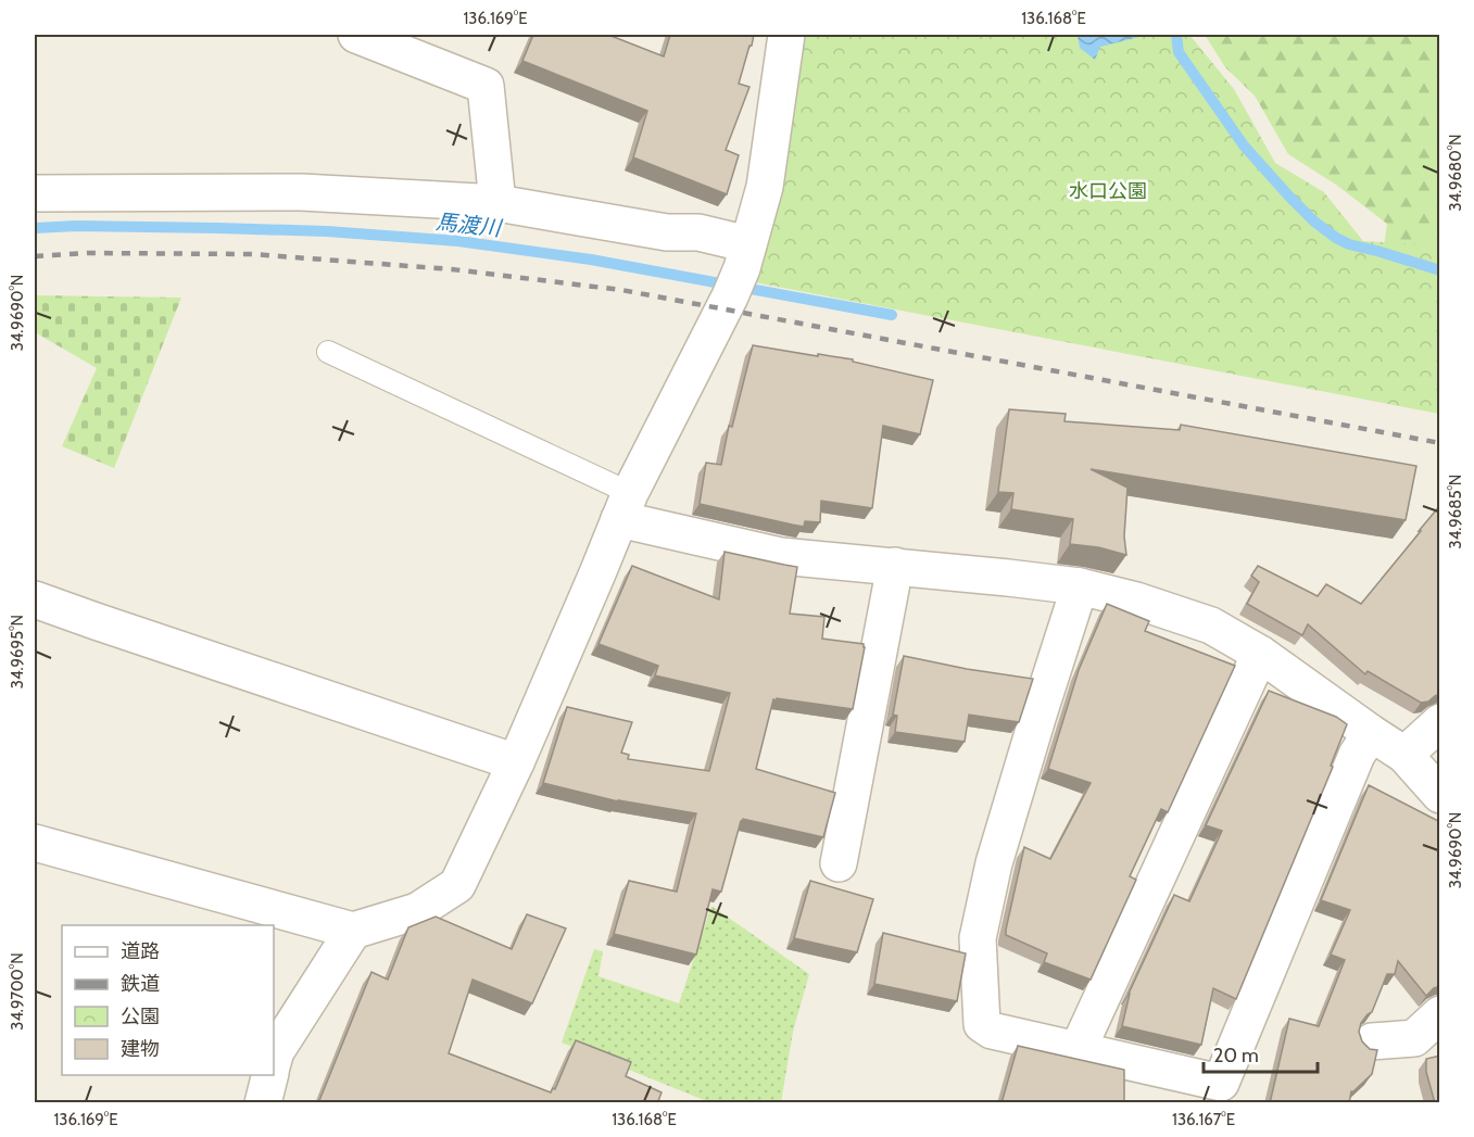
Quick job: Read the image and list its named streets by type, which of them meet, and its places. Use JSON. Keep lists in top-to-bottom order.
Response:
{
  "water": ["馬渡川"],
  "parks": ["水口公園"],
  "legend": [
    "道路",
    "鉄道",
    "公園",
    "建物"
  ],
  "scale_bar": "20 m",
  "coordinates": [
    "136.169°E",
    "136.168°E",
    "34.9680°N",
    "34.9690°N",
    "34.9685°N",
    "34.9695°N",
    "34.9700°N",
    "136.167°E"
  ]
}
